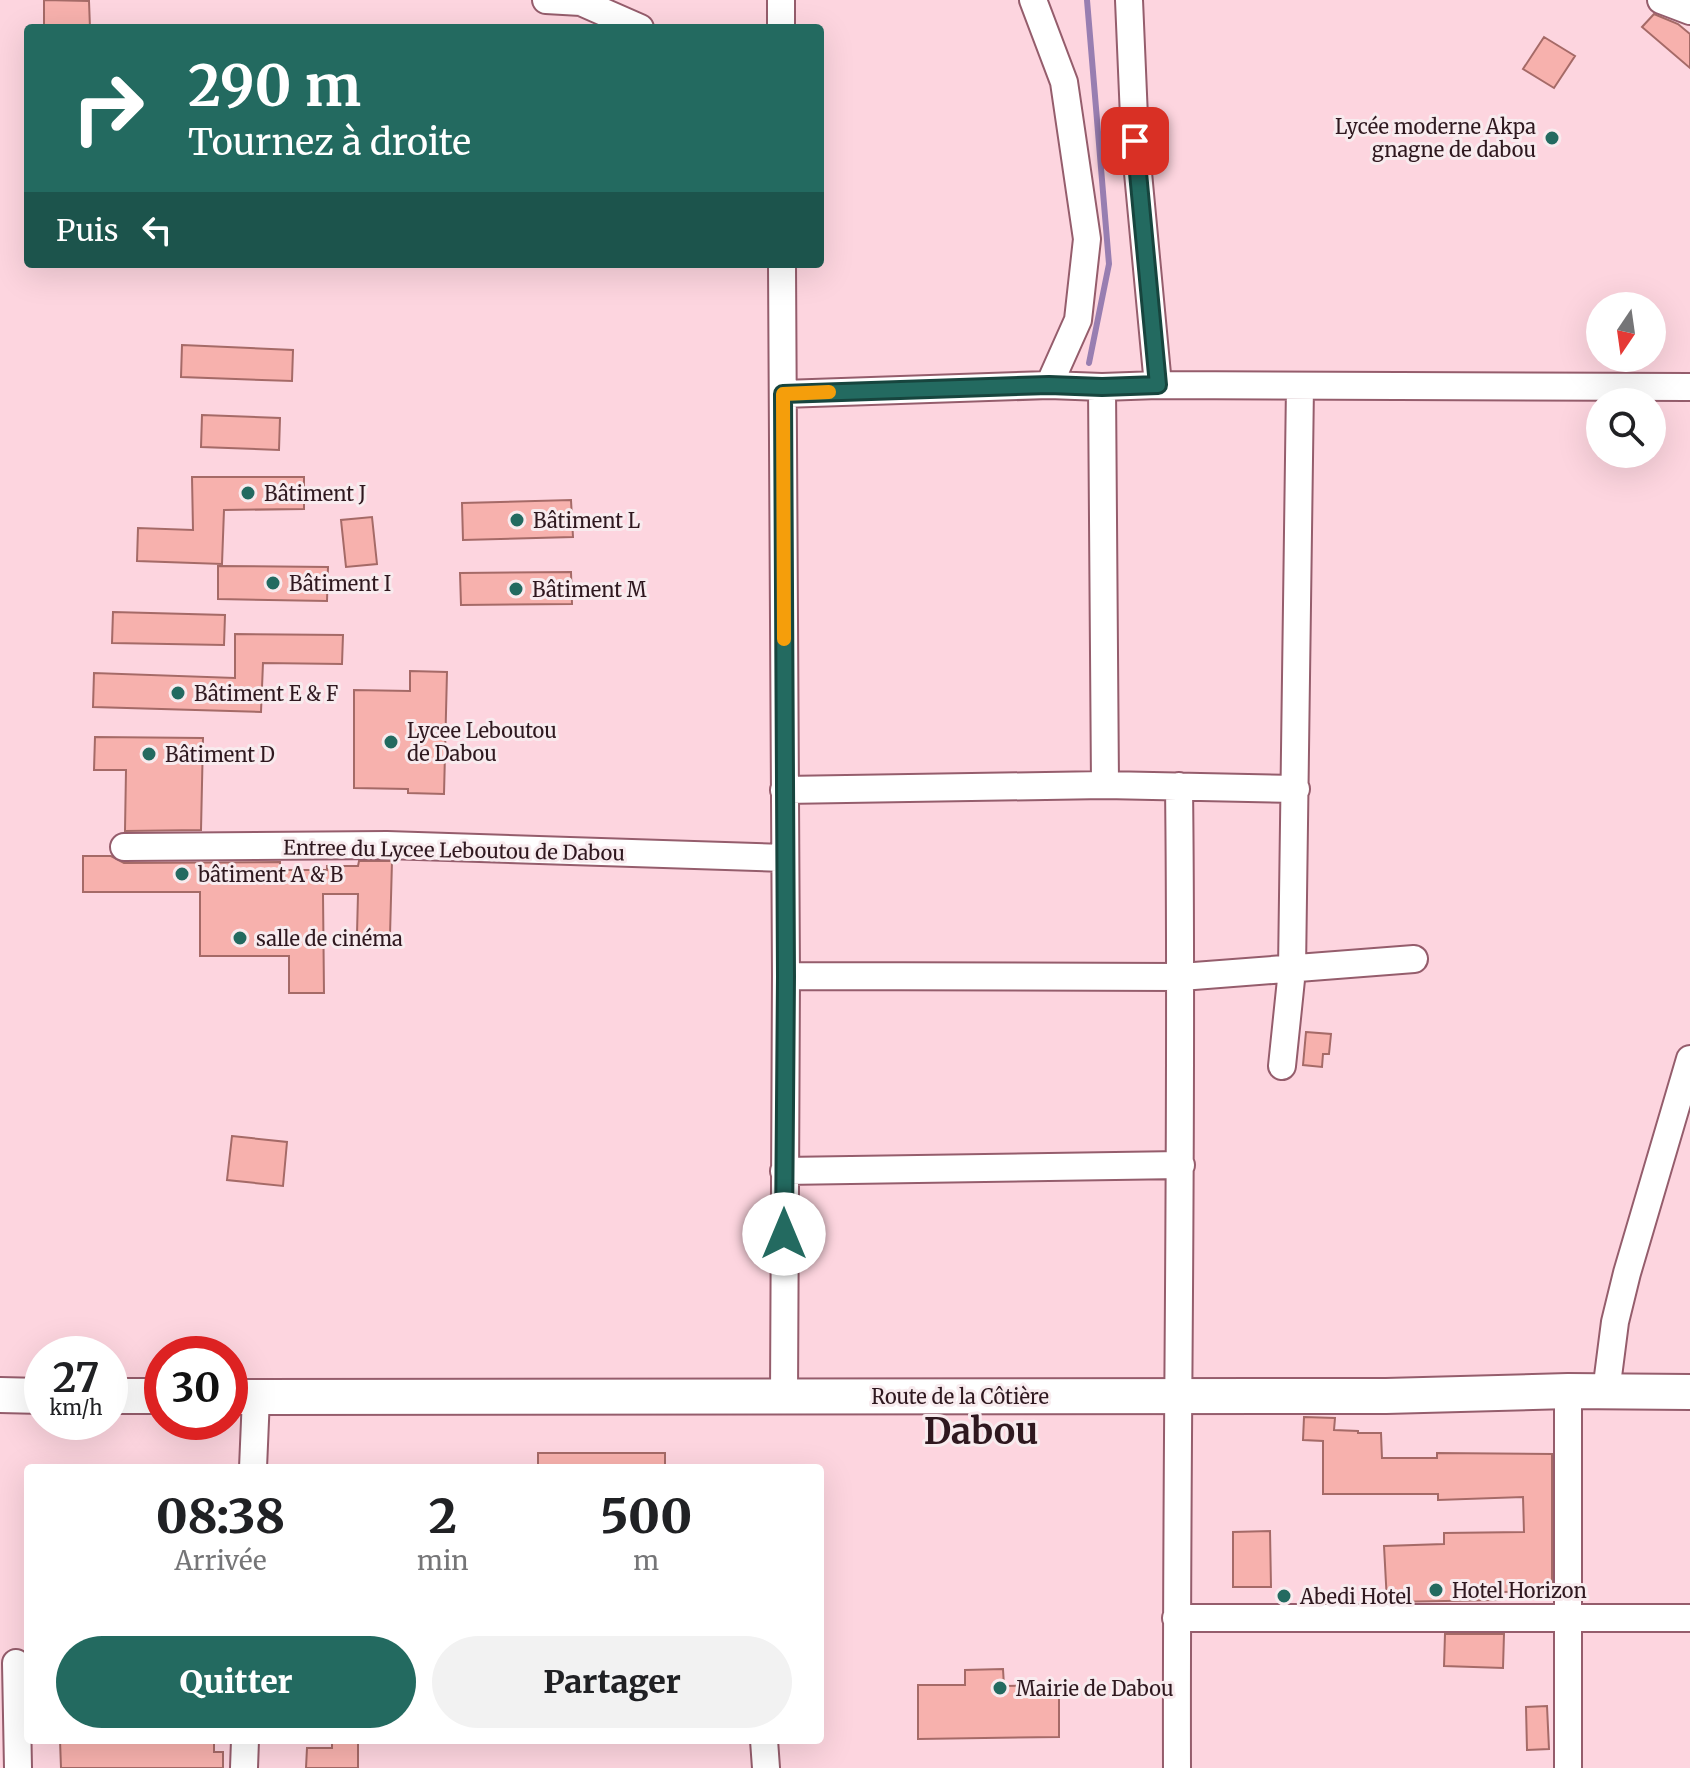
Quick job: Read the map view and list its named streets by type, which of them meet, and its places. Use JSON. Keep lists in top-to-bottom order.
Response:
{
  "streets": {
    "main road": ["Route de la Côtière"],
    "street": ["Entree du Lycee Leboutou de Dabou"]
  },
  "districts": ["Dabou"],
  "places": [
    "Lycée moderne Akpa gnagne de dabou",
    "Bâtiment J",
    "Bâtiment L",
    "Bâtiment I",
    "Bâtiment M",
    "Bâtiment E & F",
    "Lycee Leboutou de Dabou",
    "Bâtiment D",
    "bâtiment A & B",
    "salle de cinéma",
    "Hotel Horizon",
    "Abedi Hotel",
    "Mairie de Dabou"
  ],
  "north": "bottom",
  "page": {
    "turn": ["290 m", "Tournez à droite"],
    "then": "Puis",
    "speed": "27 km/h",
    "limit": "30",
    "eta": [
      "08:38",
      "Arrivée",
      "2",
      "min",
      "500",
      "m"
    ],
    "buttons": ["Quitter", "Partager"]
  }
}
